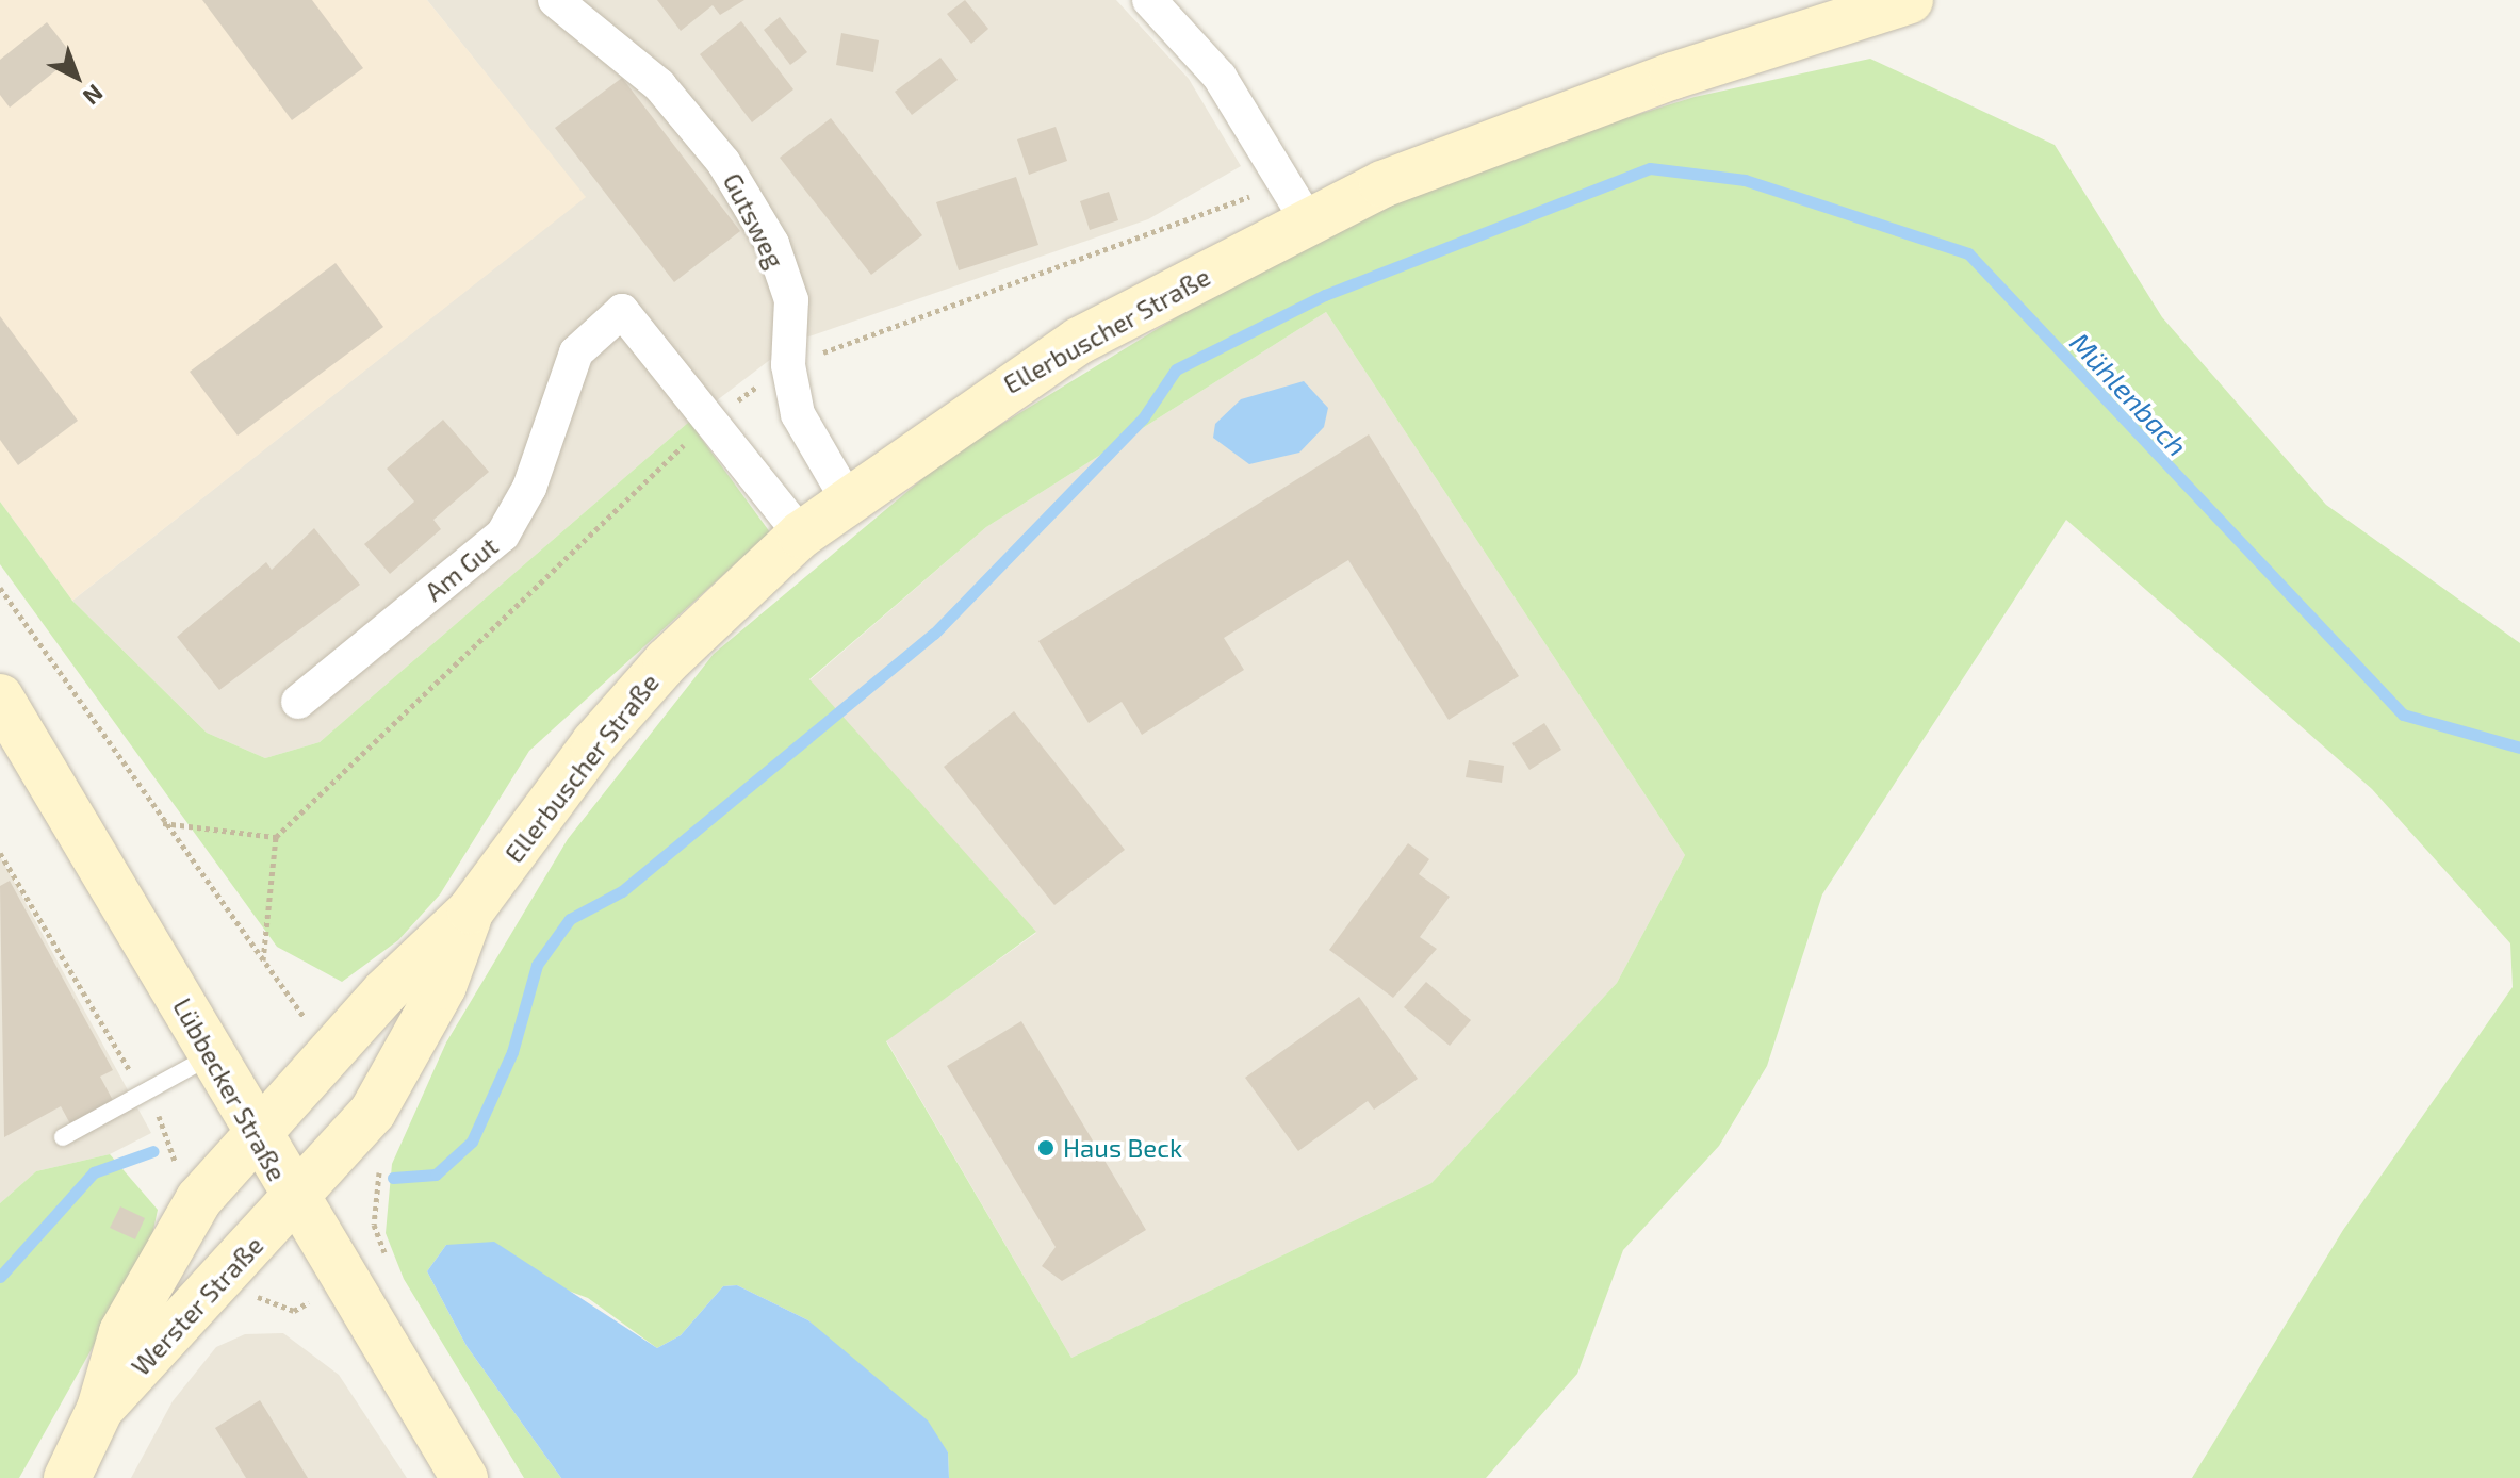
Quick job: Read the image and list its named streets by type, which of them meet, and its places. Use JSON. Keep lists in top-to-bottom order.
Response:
{
  "streets": {
    "main road": ["Ellerbuscher Straße", "Lübbecker Straße", "Werster Straße"],
    "street": ["Gutsweg", "Am Gut"]
  },
  "crossings": [
    ["Gutsweg", "Ellerbuscher Straße"],
    ["Ellerbuscher Straße", "Am Gut"],
    ["Ellerbuscher Straße", "Lübbecker Straße"],
    ["Ellerbuscher Straße", "Werster Straße"],
    ["Lübbecker Straße", "Werster Straße"]
  ],
  "water": ["Mühlenbach"],
  "places": ["Haus Beck"],
  "north": "bottom right"
}
